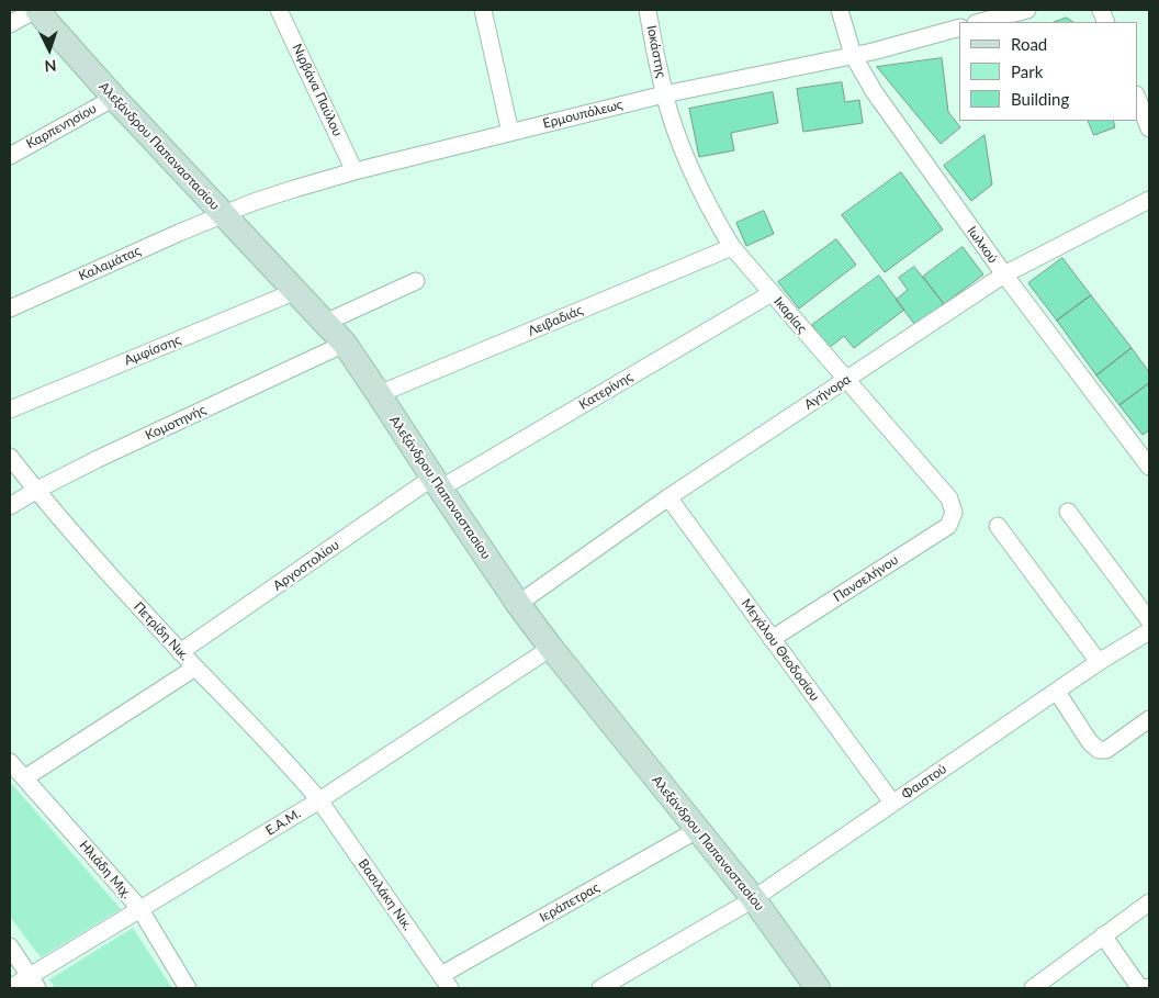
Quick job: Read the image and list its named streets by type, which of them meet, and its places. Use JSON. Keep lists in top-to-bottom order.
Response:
{
  "streets": {
    "main road": ["Αλεξάνδρου Παπαναστασίου"],
    "street": [
      "Ιοκάστης",
      "Νιρβάνα Παύλου",
      "Ερμουπόλεως",
      "Καρπενησίου",
      "Ιωλκού",
      "Καλαμάτας",
      "Ικαρίας",
      "Λειβαδιάς",
      "Αμφίσσης",
      "Κατερίνης",
      "Αγήνορα",
      "Κομοτηνής",
      "Αργοστολίου",
      "Πανσελήνου",
      "Πετρίδη Νικ.",
      "Μεγάλου Θεοδοσίου",
      "Φαιστού",
      "Ε.Α.Μ.",
      "Ηλιάδη Μιχ.",
      "Βασιλάκη Νικ.",
      "Ιεράπετρας"
    ]
  },
  "crossings": [
    ["Ιοκάστης", "Ερμουπόλεως"],
    ["Ιοκάστης", "Ικαρίας"],
    ["Νιρβάνα Παύλου", "Ερμουπόλεως"],
    ["Ερμουπόλεως", "Αλεξάνδρου Παπαναστασίου"],
    ["Ερμουπόλεως", "Ιωλκού"],
    ["Ερμουπόλεως", "Καλαμάτας"],
    ["Ερμουπόλεως", "Ικαρίας"],
    ["Καρπενησίου", "Αλεξάνδρου Παπαναστασίου"],
    ["Αλεξάνδρου Παπαναστασίου", "Καλαμάτας"],
    ["Αλεξάνδρου Παπαναστασίου", "Λειβαδιάς"],
    ["Αλεξάνδρου Παπαναστασίου", "Αμφίσσης"],
    ["Αλεξάνδρου Παπαναστασίου", "Κατερίνης"],
    ["Αλεξάνδρου Παπαναστασίου", "Αγήνορα"],
    ["Αλεξάνδρου Παπαναστασίου", "Κομοτηνής"],
    ["Αλεξάνδρου Παπαναστασίου", "Αργοστολίου"],
    ["Αλεξάνδρου Παπαναστασίου", "Φαιστού"],
    ["Αλεξάνδρου Παπαναστασίου", "Ε.Α.Μ."],
    ["Αλεξάνδρου Παπαναστασίου", "Ιεράπετρας"],
    ["Ιωλκού", "Αγήνορα"],
    ["Ικαρίας", "Λειβαδιάς"],
    ["Ικαρίας", "Κατερίνης"],
    ["Ικαρίας", "Αγήνορα"],
    ["Ικαρίας", "Πανσελήνου"],
    ["Κατερίνης", "Αργοστολίου"],
    ["Αγήνορα", "Μεγάλου Θεοδοσίου"],
    ["Κομοτηνής", "Πετρίδη Νικ."],
    ["Αργοστολίου", "Πετρίδη Νικ."],
    ["Πανσελήνου", "Μεγάλου Θεοδοσίου"],
    ["Πετρίδη Νικ.", "Ε.Α.Μ."],
    ["Πετρίδη Νικ.", "Βασιλάκη Νικ."],
    ["Μεγάλου Θεοδοσίου", "Φαιστού"],
    ["Ε.Α.Μ.", "Ηλιάδη Μιχ."],
    ["Ε.Α.Μ.", "Βασιλάκη Νικ."],
    ["Βασιλάκη Νικ.", "Ιεράπετρας"]
  ],
  "legend": ["Road", "Park", "Building"],
  "north": "bottom"
}
